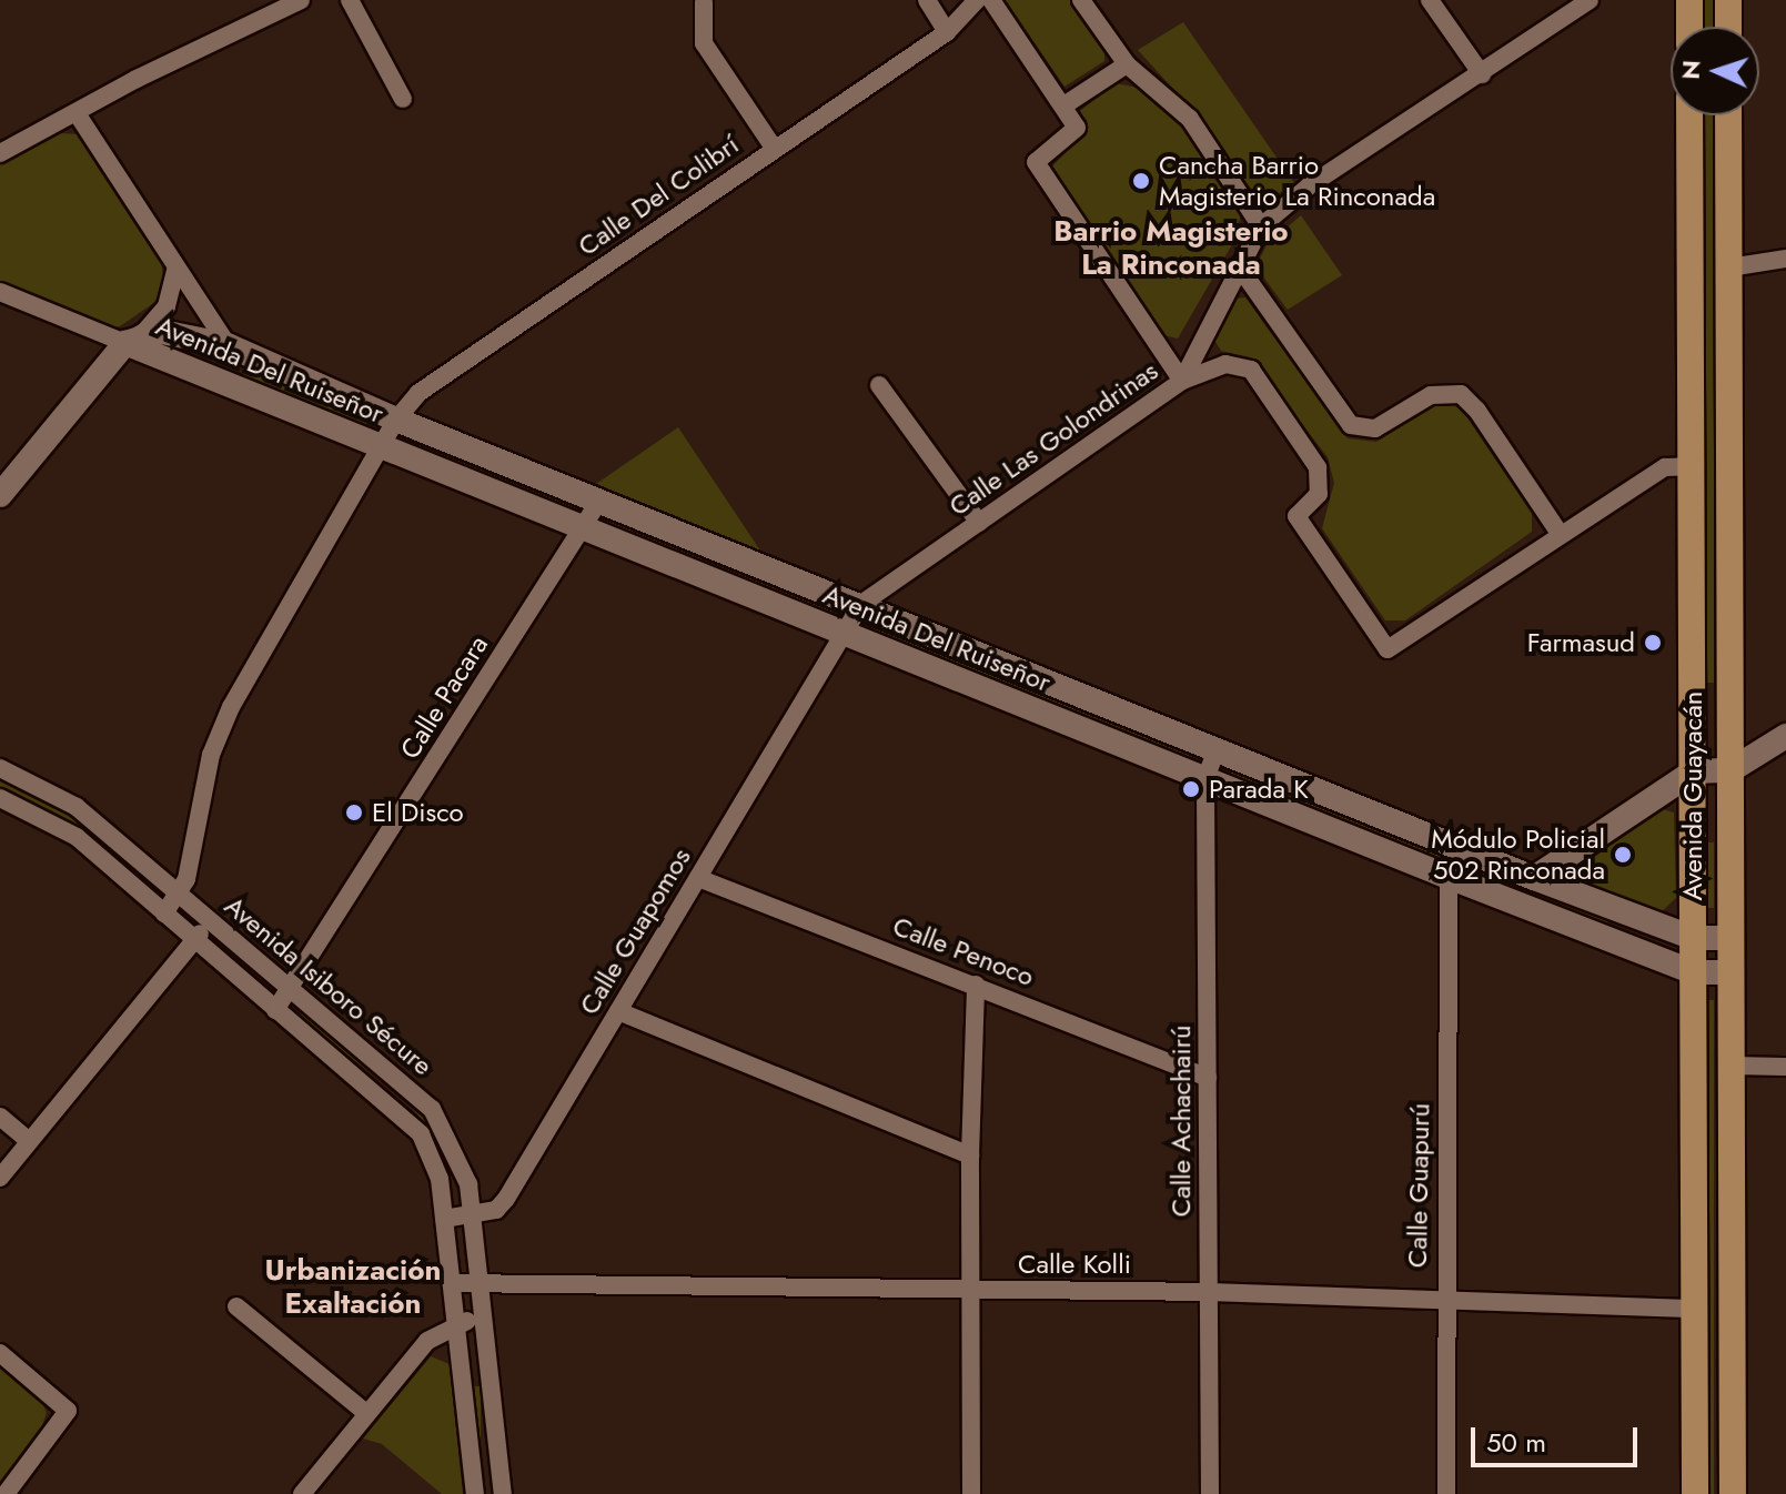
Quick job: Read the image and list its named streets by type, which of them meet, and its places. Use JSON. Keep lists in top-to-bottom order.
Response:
{
  "streets": {
    "main road": ["Avenida Del Ruiseñor", "Avenida Guayacán"],
    "street": [
      "Calle Del Colibrí",
      "Calle Las Golondrinas",
      "Calle Pacara",
      "Calle Guapomos",
      "Calle Penoco",
      "Avenida Isiboro Sécure",
      "Calle Achachairú",
      "Calle Guapurú",
      "Calle Kolli"
    ]
  },
  "crossings": [
    ["Calle Del Colibrí", "Avenida Del Ruiseñor"],
    ["Calle Del Colibrí", "Avenida Isiboro Sécure"],
    ["Avenida Del Ruiseñor", "Calle Las Golondrinas"],
    ["Avenida Del Ruiseñor", "Calle Pacara"],
    ["Avenida Del Ruiseñor", "Avenida Guayacán"],
    ["Avenida Del Ruiseñor", "Calle Guapomos"],
    ["Avenida Del Ruiseñor", "Calle Achachairú"],
    ["Avenida Del Ruiseñor", "Calle Guapurú"],
    ["Calle Las Golondrinas", "Calle Guapomos"],
    ["Calle Pacara", "Avenida Isiboro Sécure"],
    ["Avenida Guayacán", "Calle Kolli"],
    ["Calle Guapomos", "Calle Penoco"],
    ["Calle Guapomos", "Avenida Isiboro Sécure"],
    ["Calle Penoco", "Calle Achachairú"],
    ["Avenida Isiboro Sécure", "Calle Kolli"],
    ["Calle Achachairú", "Calle Kolli"],
    ["Calle Guapurú", "Calle Kolli"]
  ],
  "districts": ["Barrio Magisterio La Rinconada", "Urbanización Exaltación"],
  "places": [
    "Cancha Barrio Magisterio La Rinconada",
    "Farmasud",
    "Parada K",
    "El Disco",
    "Módulo Policial 502 Rinconada"
  ],
  "scale_bar": "50 m",
  "north": "left"
}
